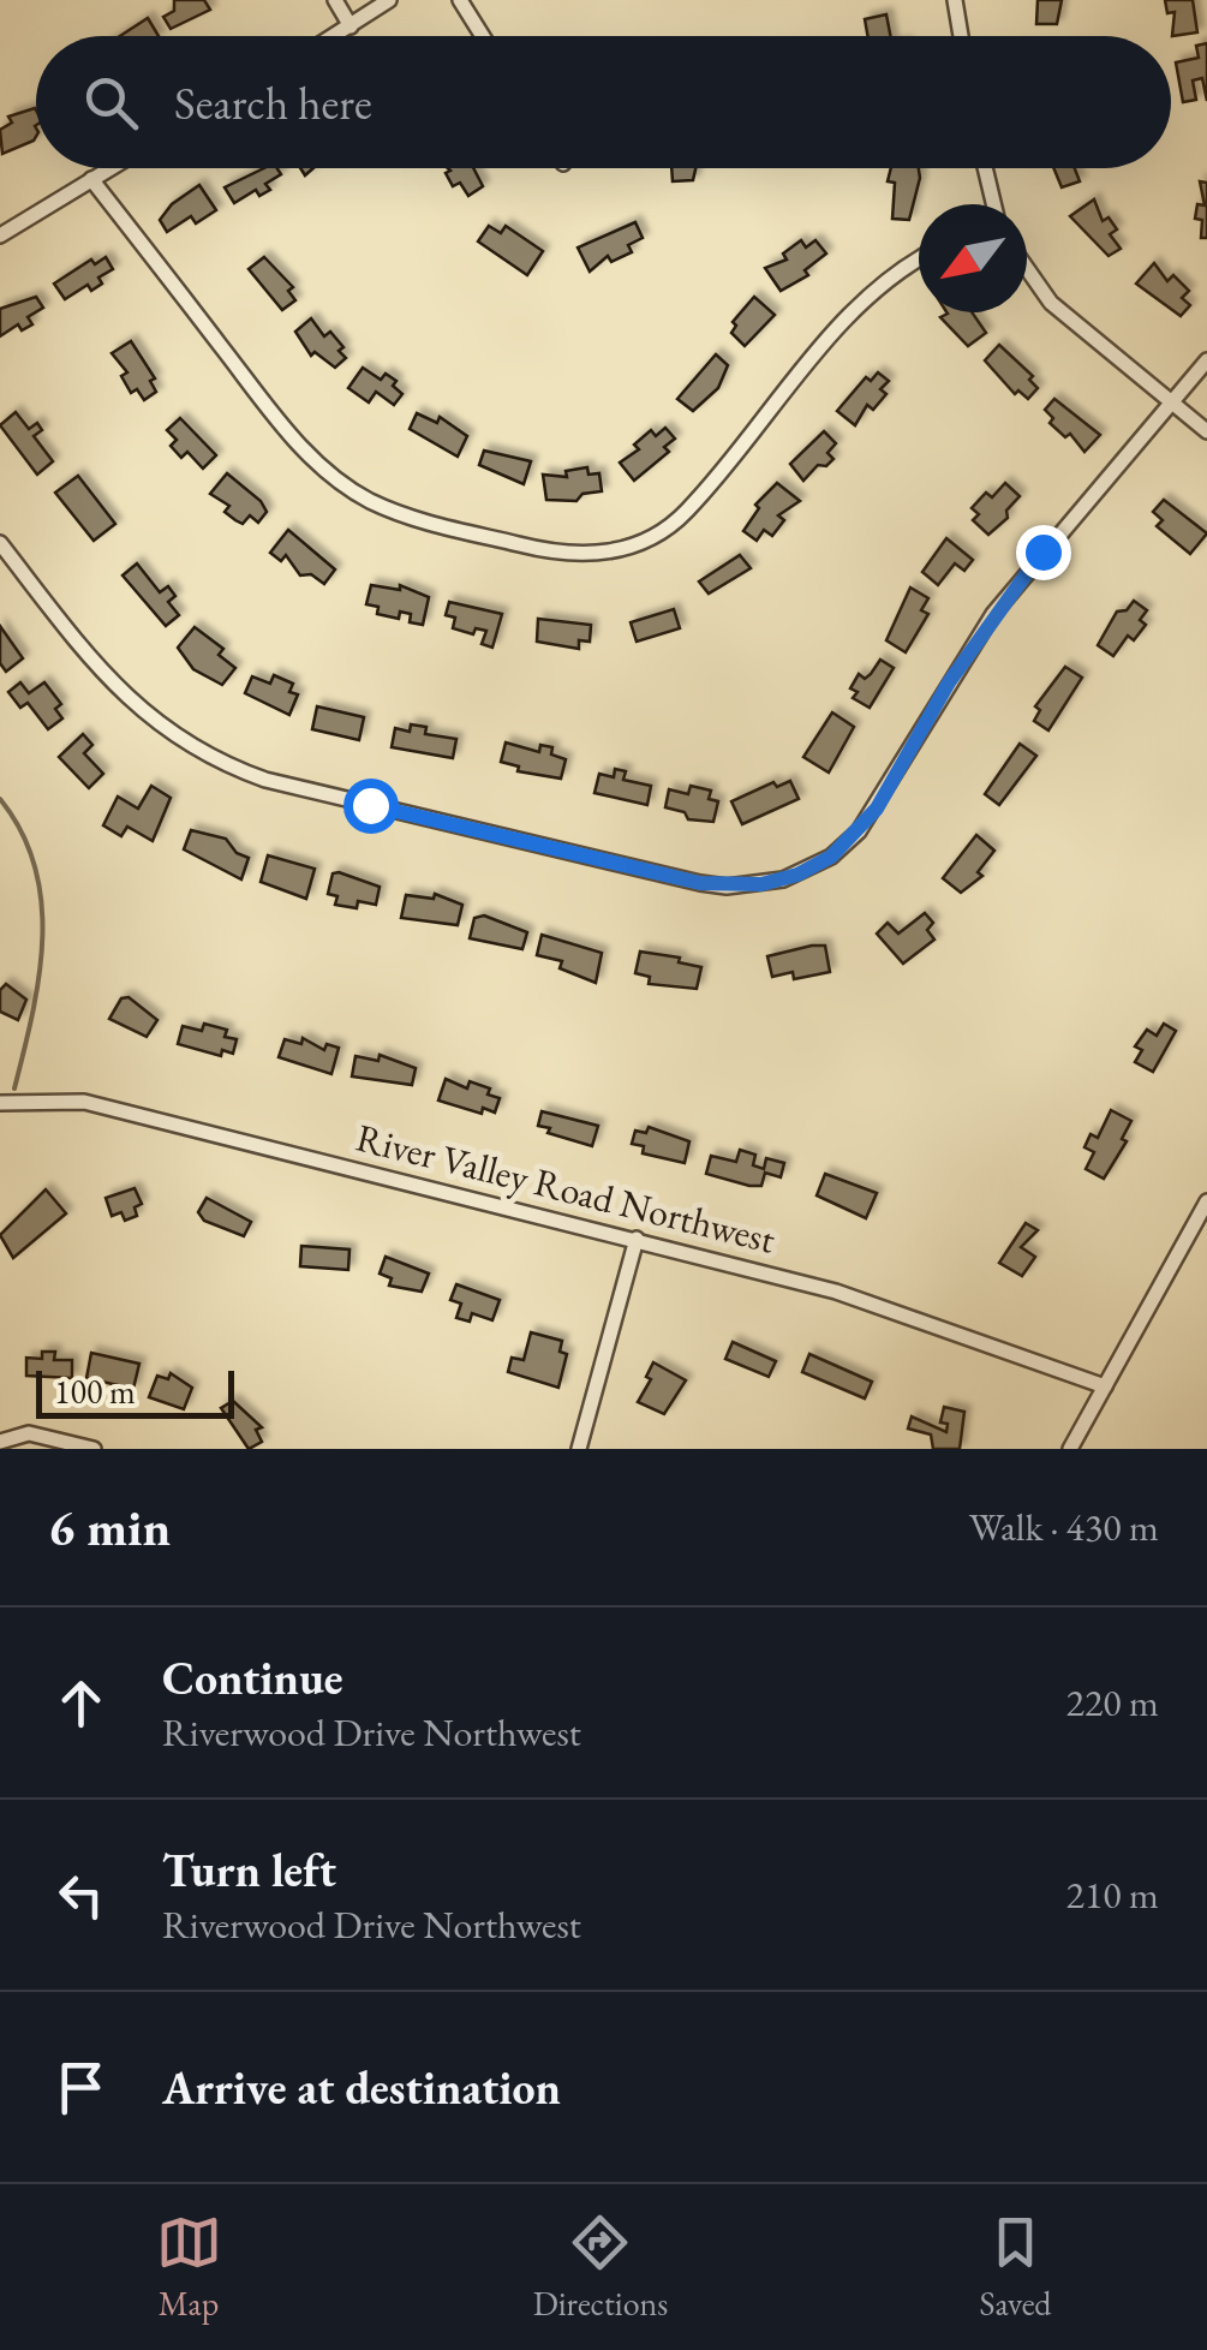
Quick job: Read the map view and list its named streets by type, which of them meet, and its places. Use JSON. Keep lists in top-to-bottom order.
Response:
{
  "streets": {
    "street": ["River Valley Road Northwest"]
  },
  "scale_bar": "100 m",
  "north": "bottom left",
  "page": {
    "search": "Search here",
    "scale": "100 m",
    "heading": ["6 min", "Walk · 430 m"],
    "list": [
      ["Continue", "Riverwood Drive Northwest", "220 m"],
      ["Turn left", "Riverwood Drive Northwest", "210 m"],
      "Arrive at destination"
    ],
    "nav": ["Map", "Directions", "Saved"]
  }
}
